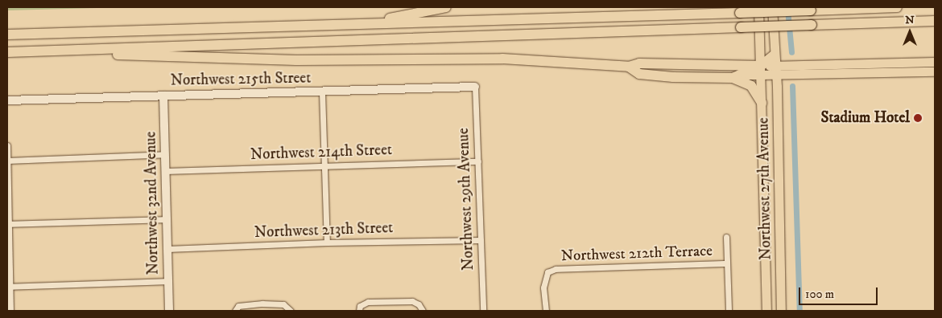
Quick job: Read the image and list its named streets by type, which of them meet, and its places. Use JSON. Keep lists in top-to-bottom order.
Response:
{
  "streets": {
    "main road": ["Northwest 27th Avenue"],
    "street": [
      "Northwest 215th Street",
      "Northwest 214th Street",
      "Northwest 29th Avenue",
      "Northwest 32nd Avenue",
      "Northwest 213th Street",
      "Northwest 212th Terrace"
    ]
  },
  "crossings": [
    ["Northwest 215th Street", "Northwest 29th Avenue"],
    ["Northwest 215th Street", "Northwest 32nd Avenue"],
    ["Northwest 214th Street", "Northwest 29th Avenue"],
    ["Northwest 214th Street", "Northwest 32nd Avenue"],
    ["Northwest 29th Avenue", "Northwest 213th Street"],
    ["Northwest 32nd Avenue", "Northwest 213th Street"]
  ],
  "places": ["Stadium Hotel"],
  "scale_bar": "100 m",
  "north": "top"
}
